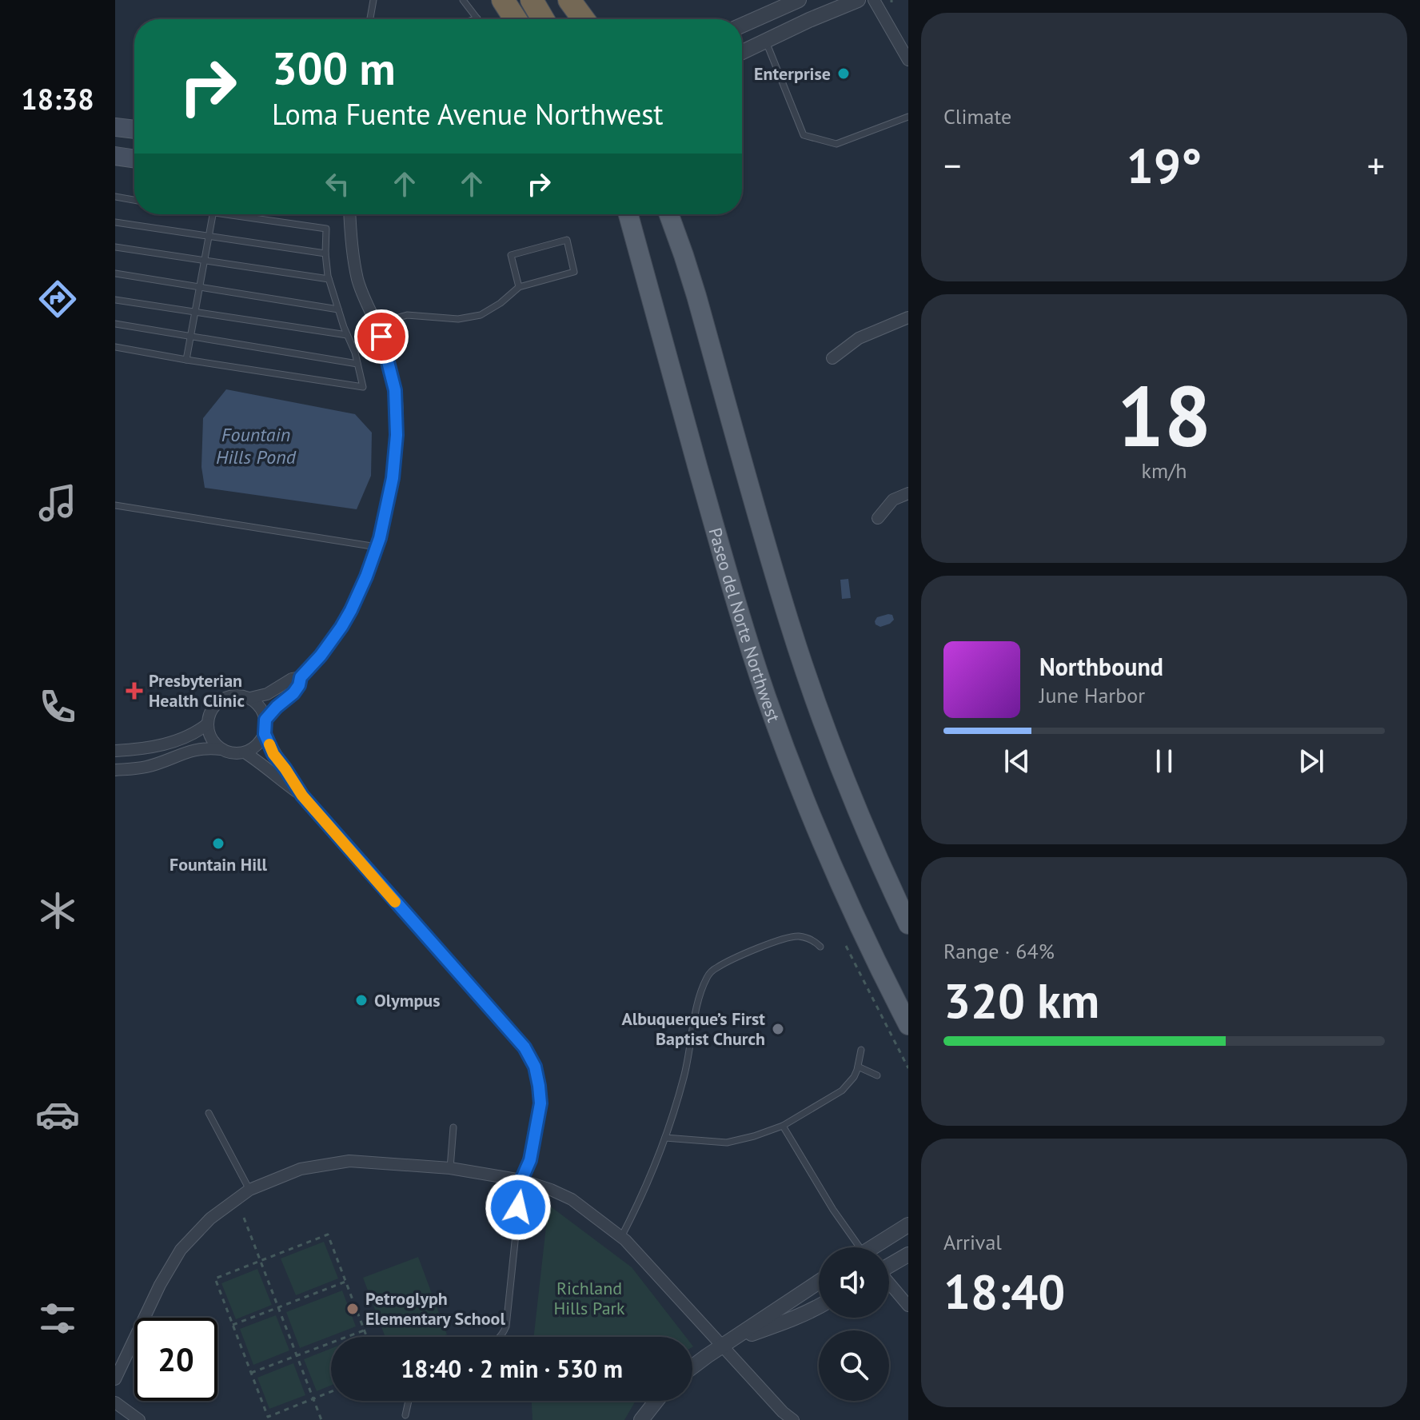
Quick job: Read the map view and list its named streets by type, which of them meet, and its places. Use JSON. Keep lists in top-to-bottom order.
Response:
{
  "streets": {
    "main road": ["Paseo del Norte Northwest"]
  },
  "water": ["Fountain Hills Pond"],
  "parks": ["Richland Hills Park"],
  "places": {
    "other": [
      "Enterprise",
      "Fountain Hill",
      "Olympus",
      "Albuquerque’s First Baptist Church",
      "Petroglyph Elementary School"
    ],
    "health": ["Presbyterian Health Clinic"]
  },
  "page": {
    "tabs": "18:38",
    "tile": [
      "Climate",
      ["18", "km/h"],
      ["Range · 64%", "320 km"],
      ["Arrival", "18:40"]
    ],
    "turn": ["300 m", "Loma Fuente Avenue Northwest"],
    "heat": ["−", "19°", "+"],
    "song": ["Northbound", "June Harbor"],
    "limit": "20",
    "trip": "18:40 · 2 min · 530 m"
  }
}
